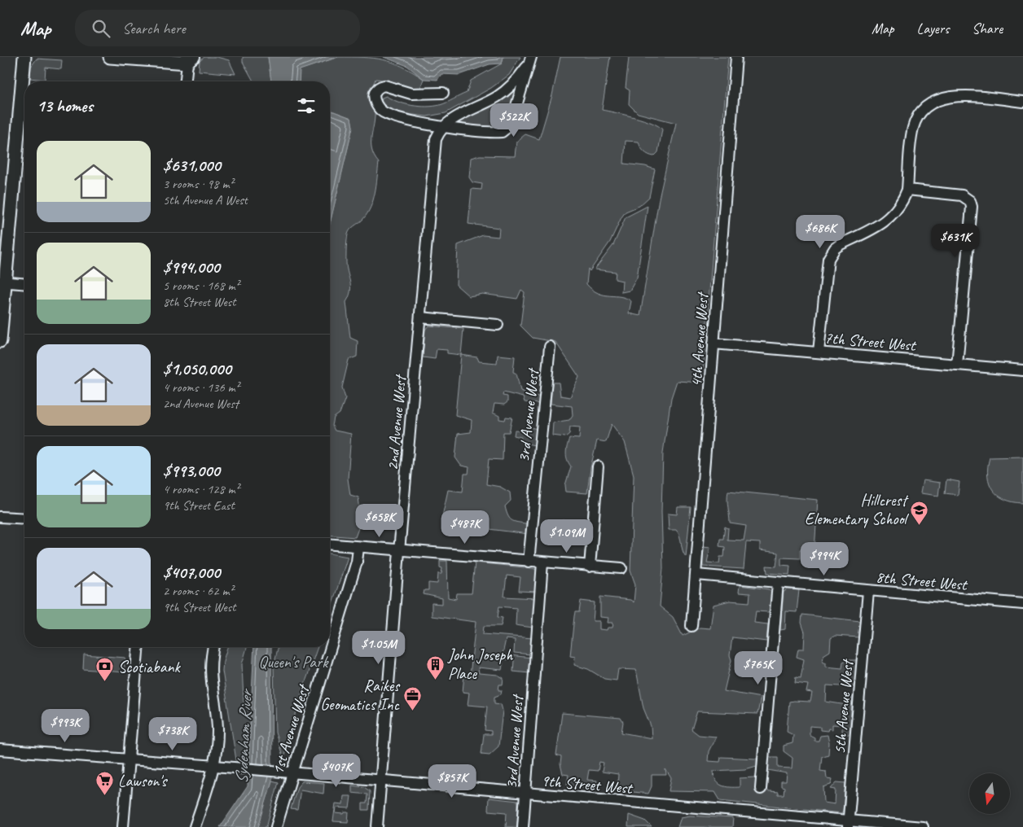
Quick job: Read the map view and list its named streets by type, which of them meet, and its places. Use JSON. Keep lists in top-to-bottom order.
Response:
{
  "streets": {
    "street": [
      "4th Avenue West",
      "7th Street West",
      "3rd Avenue West",
      "2nd Avenue West",
      "8th Street West",
      "5th Avenue West",
      "1st Avenue West",
      "9th Street West"
    ]
  },
  "crossings": [
    ["4th Avenue West", "7th Street West"],
    ["4th Avenue West", "8th Street West"],
    ["3rd Avenue West", "9th Street West"],
    ["2nd Avenue West", "9th Street West"],
    ["8th Street West", "5th Avenue West"],
    ["5th Avenue West", "9th Street West"],
    ["1st Avenue West", "9th Street West"]
  ],
  "water": ["Sydenham River"],
  "parks": ["Queen's Park"],
  "places": {
    "school or university": ["Hillcrest Elementary School"],
    "building": ["John Joseph Place"],
    "bank": ["Scotiabank"],
    "office": ["Raikes Geomatics Inc"],
    "supermarket": ["Lawson's"]
  },
  "north": "bottom",
  "page": {
    "header": "Map",
    "search": "Search here",
    "nav": ["Map", "Layers", "Share"],
    "heading": "13 homes",
    "price": [
      "$522K",
      "$686K",
      "$631K",
      "$658K",
      "$487K",
      "$1.09M",
      "$994K",
      "$1.05M",
      "$765K",
      "$993K",
      "$738K",
      "$407K",
      "$857K"
    ],
    "list": [
      {
        "name": "$631,000",
        "note": "3 rooms · 98 m² · 5th Avenue A West"
      },
      {
        "name": "$994,000",
        "note": "5 rooms · 168 m² · 8th Street West"
      },
      {
        "name": "$1,050,000",
        "note": "4 rooms · 136 m² · 2nd Avenue West"
      },
      {
        "name": "$993,000",
        "note": "4 rooms · 128 m² · 9th Street East"
      },
      {
        "name": "$407,000",
        "note": "2 rooms · 62 m² · 9th Street West"
      }
    ]
  }
}
